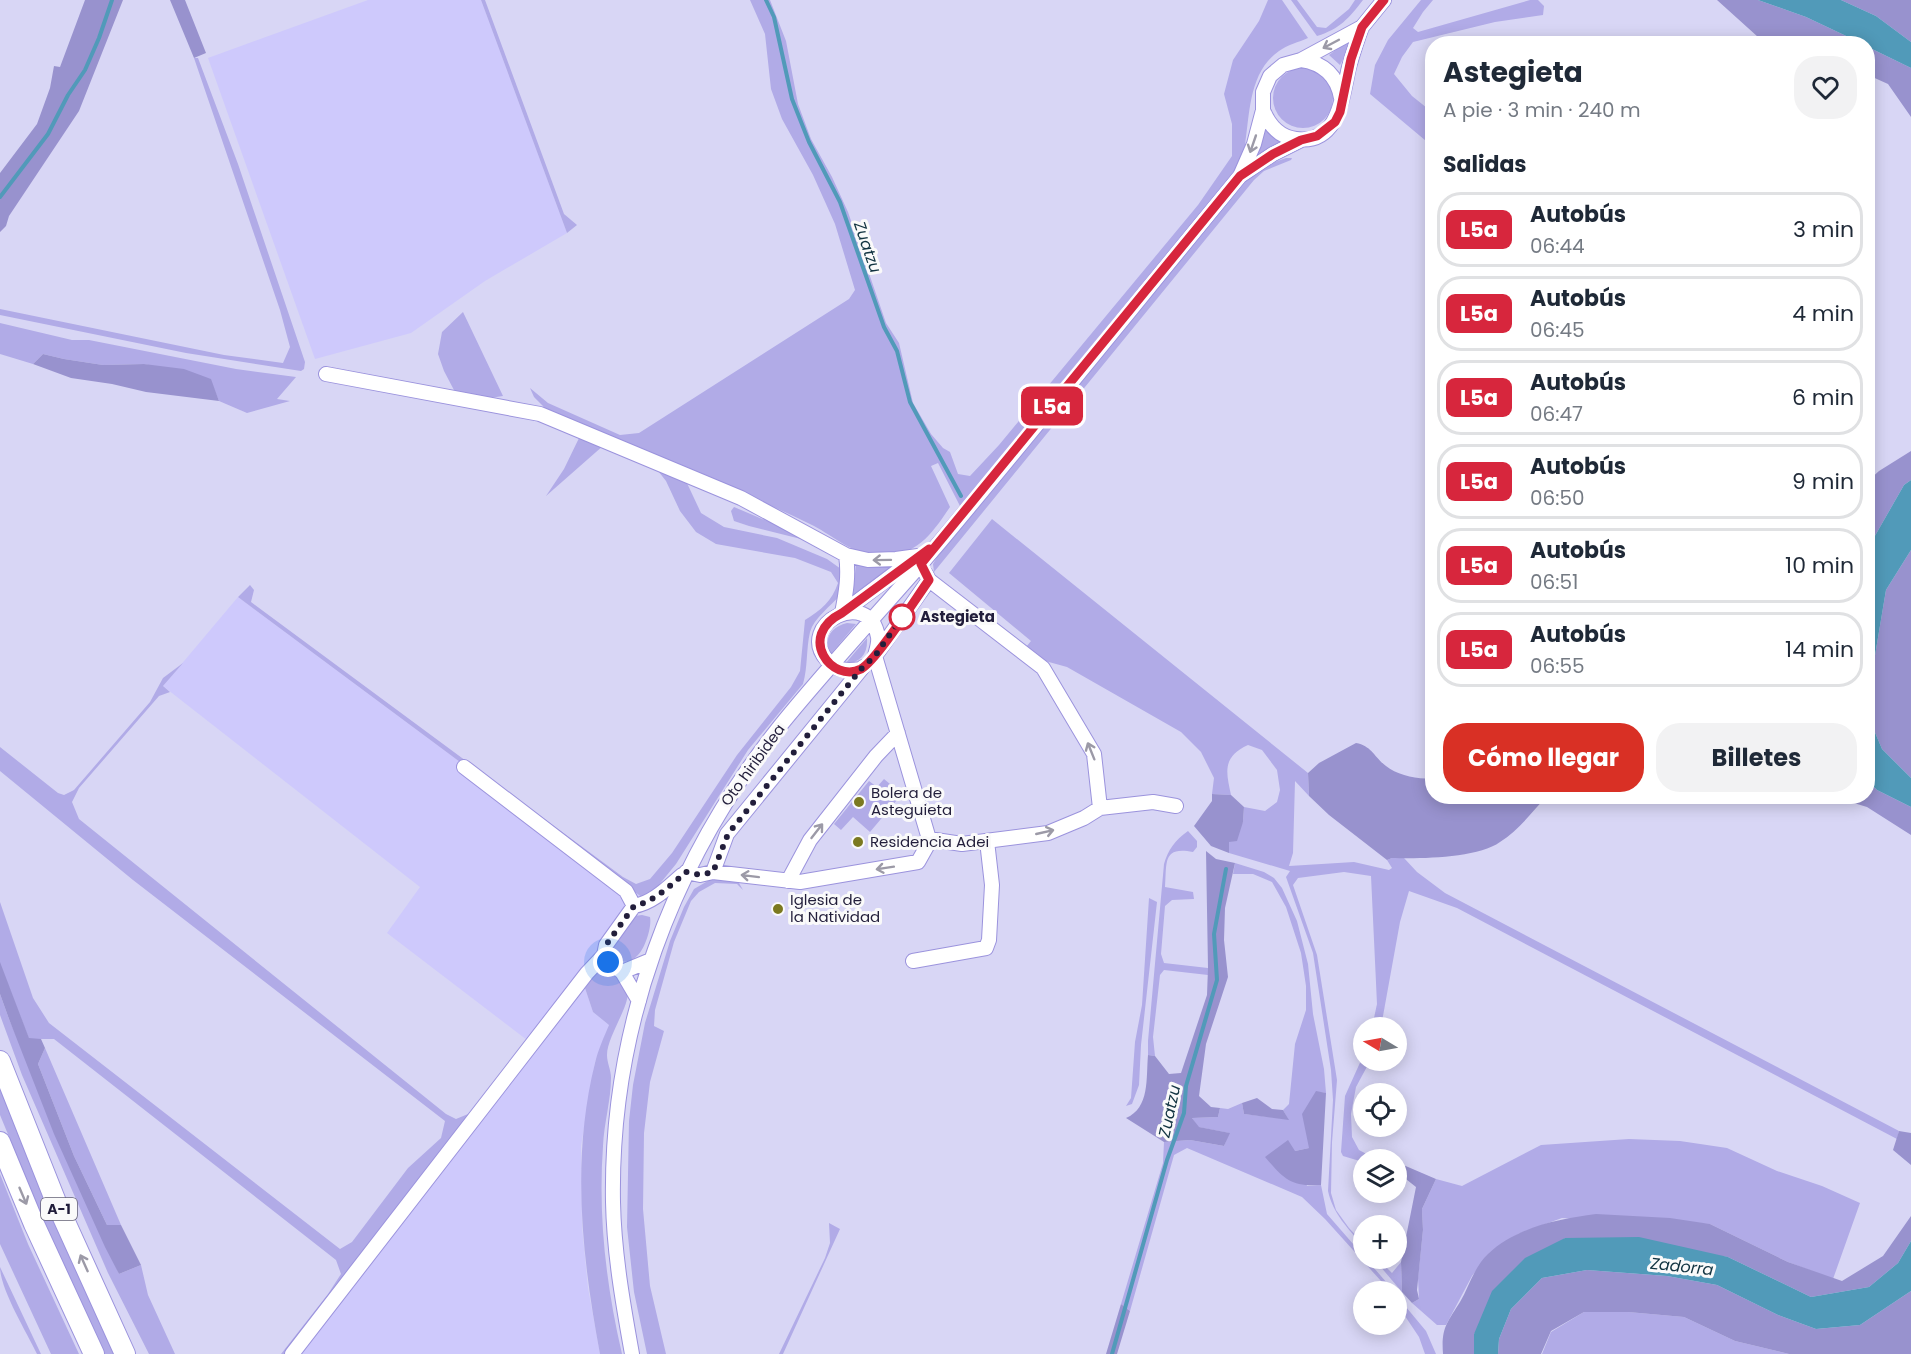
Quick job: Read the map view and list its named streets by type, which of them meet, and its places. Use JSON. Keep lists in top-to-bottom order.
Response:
{
  "streets": {
    "highway": ["A-1"],
    "street": ["Oto hiribidea"]
  },
  "water": ["Zuatzu", "Zadorra"],
  "places": [
    "Astegieta",
    "Bolera de Asteguieta",
    "Residencia Adei",
    "Iglesia de la Natividad"
  ],
  "lines": ["bus line L5a"],
  "north": "left",
  "page": {
    "on_map": "L5a",
    "heading": [
      ["Astegieta", "A pie · 3 min · 240 m"],
      "Salidas"
    ],
    "list": [
      {
        "mark": "L5a",
        "name": "Autobús",
        "note": "06:44",
        "value": "3 min"
      },
      {
        "mark": "L5a",
        "name": "Autobús",
        "note": "06:45",
        "value": "4 min"
      },
      {
        "mark": "L5a",
        "name": "Autobús",
        "note": "06:47",
        "value": "6 min"
      },
      {
        "mark": "L5a",
        "name": "Autobús",
        "note": "06:50",
        "value": "9 min"
      },
      {
        "mark": "L5a",
        "name": "Autobús",
        "note": "06:51",
        "value": "10 min"
      },
      {
        "mark": "L5a",
        "name": "Autobús",
        "note": "06:55",
        "value": "14 min"
      }
    ],
    "buttons": ["Cómo llegar", "Billetes"],
    "map_buttons": ["+", "−"]
  }
}
